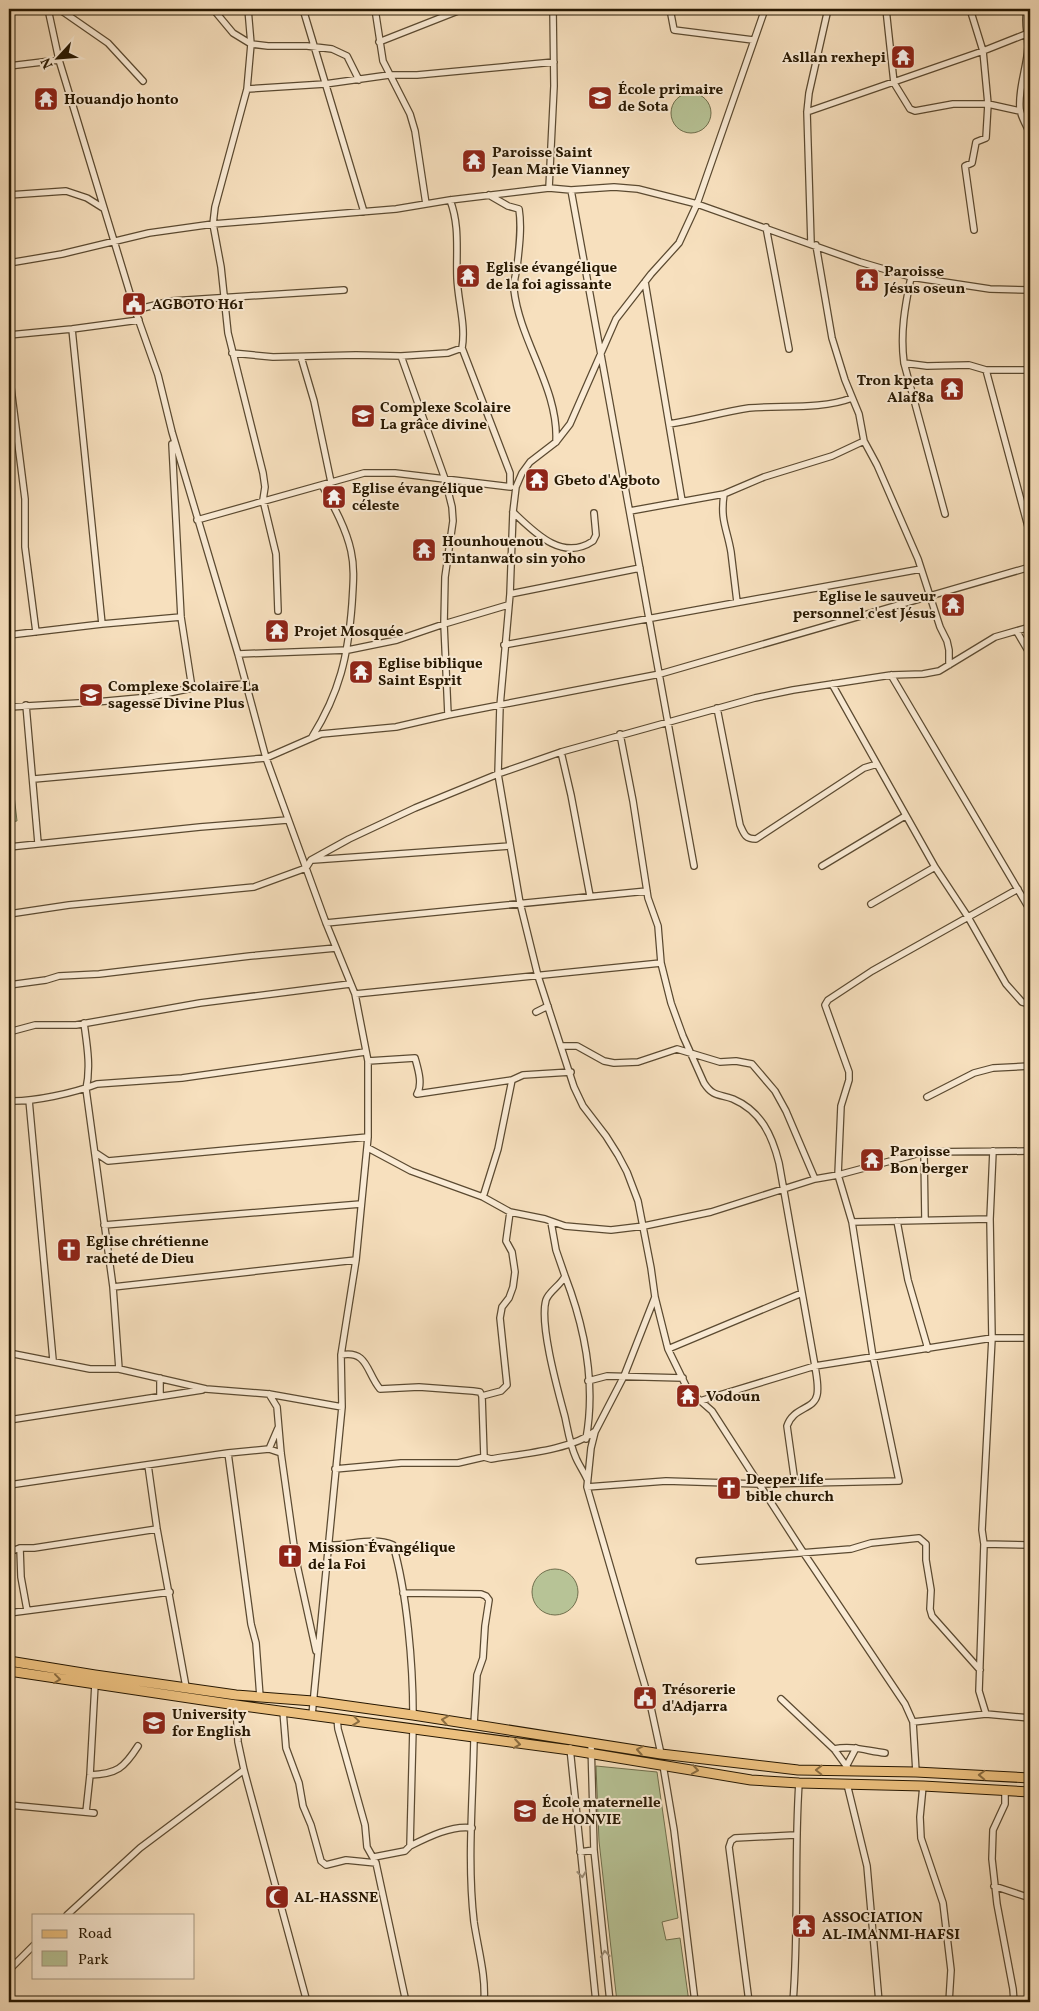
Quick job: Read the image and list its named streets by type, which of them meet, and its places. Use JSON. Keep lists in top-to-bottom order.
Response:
{
  "places": {
    "temple": [
      "Asllan rexhepi",
      "Houandjo honto",
      "Paroisse Saint Jean Marie Vianney",
      "Eglise évangélique de la foi agissante",
      "Paroisse Jésus oseun",
      "Tron kpeta Alaf8a",
      "Gbeto d'Agboto",
      "Eglise évangélique céleste",
      "Hounhouenou Tintanwato sin yoho",
      "Eglise le sauveur personnel c'est Jésus",
      "Projet Mosquée",
      "Eglise biblique Saint Esprit",
      "Paroisse Bon berger",
      "Vodoun",
      "ASSOCIATION AL-IMANMI-HAFSI"
    ],
    "school or university": [
      "École primaire de Sota",
      "Complexe Scolaire La grâce divine",
      "Complexe Scolaire La sagesse Divine Plus",
      "University for English",
      "École maternelle de HONVIE"
    ],
    "public building": ["AGBOTO H61", "Trésorerie d'Adjarra"],
    "church": ["Eglise chrétienne racheté de Dieu", "Deeper life bible church", "Mission Évangélique de la Foi"],
    "mosque": ["AL-HASSNE"]
  },
  "legend": ["Road", "Park"],
  "north": "bottom left"
}
